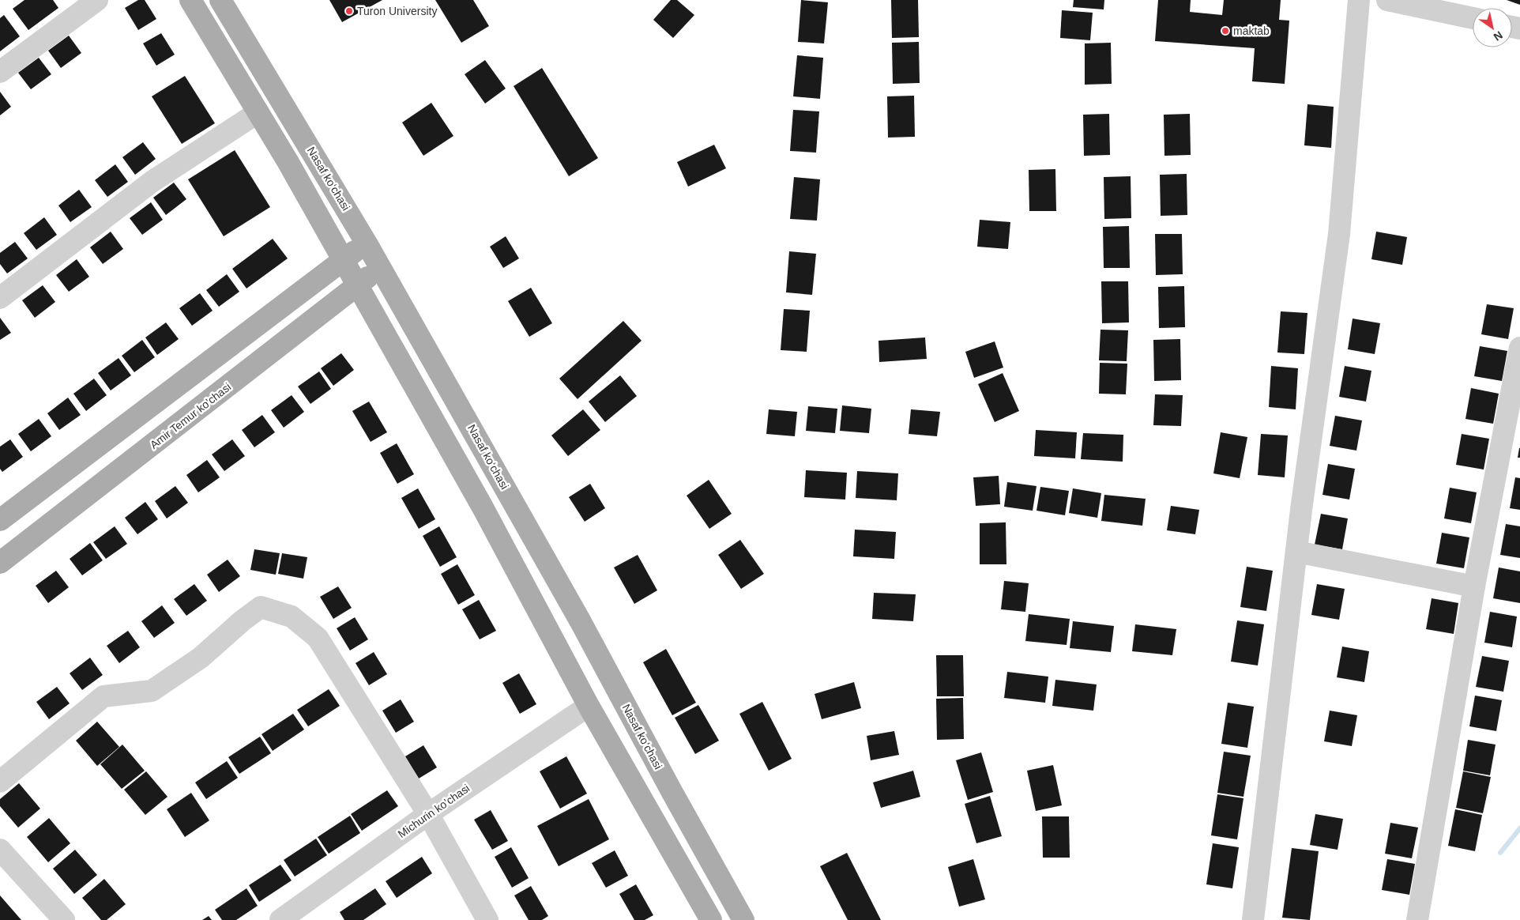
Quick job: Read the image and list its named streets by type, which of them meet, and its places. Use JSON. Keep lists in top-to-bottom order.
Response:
{
  "streets": {
    "main road": ["Nasaf ko‘chasi", "Amir Temur ko'chasi"],
    "street": ["Michurin ko'chasi"]
  },
  "crossings": [
    ["Nasaf ko‘chasi", "Amir Temur ko'chasi"]
  ],
  "places": ["Turon University", "maktab"],
  "north": "bottom right"
}
